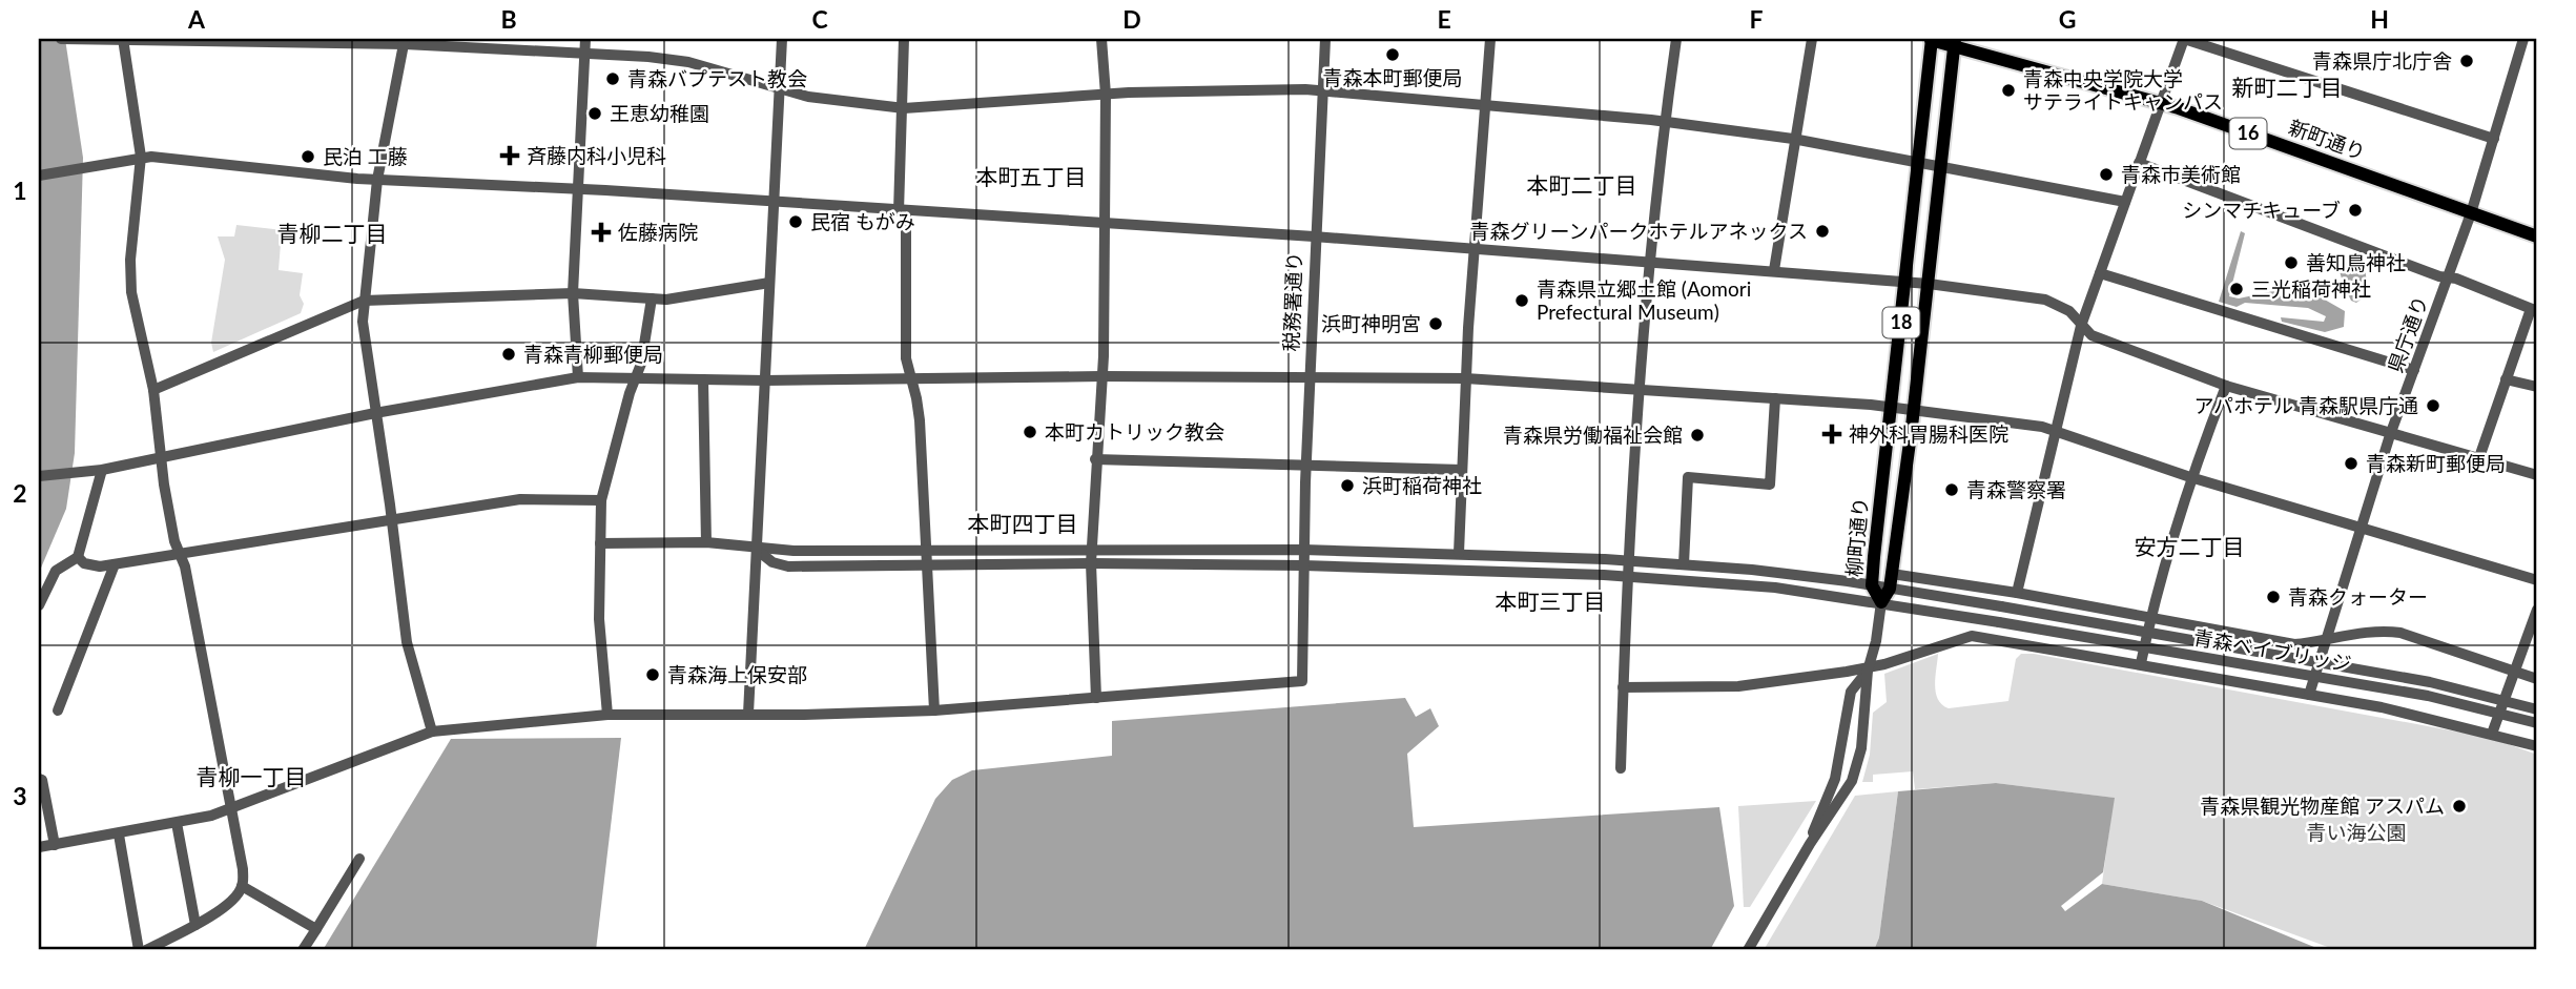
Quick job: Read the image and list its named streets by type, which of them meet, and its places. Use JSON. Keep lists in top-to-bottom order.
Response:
{
  "streets": {
    "main road": [
      "16",
      "新町通り",
      "18",
      "柳町通り"
    ],
    "street": ["税務署通り", "県庁通り", "青森ベイブリッジ"]
  },
  "crossings": [
    ["新町通り", "県庁通り"],
    ["新町通り", "柳町通り"],
    ["税務署通り", "青森ベイブリッジ"],
    ["柳町通り", "青森ベイブリッジ"]
  ],
  "districts": [
    "新町二丁目",
    "本町五丁目",
    "本町二丁目",
    "青柳二丁目",
    "本町四丁目",
    "安方二丁目",
    "本町三丁目",
    "青柳一丁目"
  ],
  "parks": ["青い海公園"],
  "places": {
    "other": [
      "青森本町郵便局",
      "青森県庁北庁舎",
      "青森バプテスト教会",
      "青森中央学院大学 サテライトキャンパス",
      "王恵幼稚園",
      "民泊 工藤",
      "青森市美術館",
      "シンマチキューブ",
      "民宿 もがみ",
      "青森グリーンパークホテルアネックス",
      "善知鳥神社",
      "三光稲荷神社",
      "青森県立郷土館 (Aomori Prefectural Museum)",
      "浜町神明宮",
      "青森青柳郵便局",
      "アパホテル 青森駅県庁通",
      "本町カトリック教会",
      "青森県労働福祉会館",
      "青森新町郵便局",
      "浜町稲荷神社",
      "青森警察署",
      "青森クォーター",
      "青森海上保安部",
      "青森県観光物産館 アスパム"
    ],
    "health": ["斉藤内科小児科", "佐藤病院", "神外科胃腸科医院"]
  },
  "grid": {
    "columns": [
      "A",
      "B",
      "C",
      "D",
      "E",
      "F",
      "G",
      "H"
    ],
    "rows": ["1", "2", "3"]
  }
}
